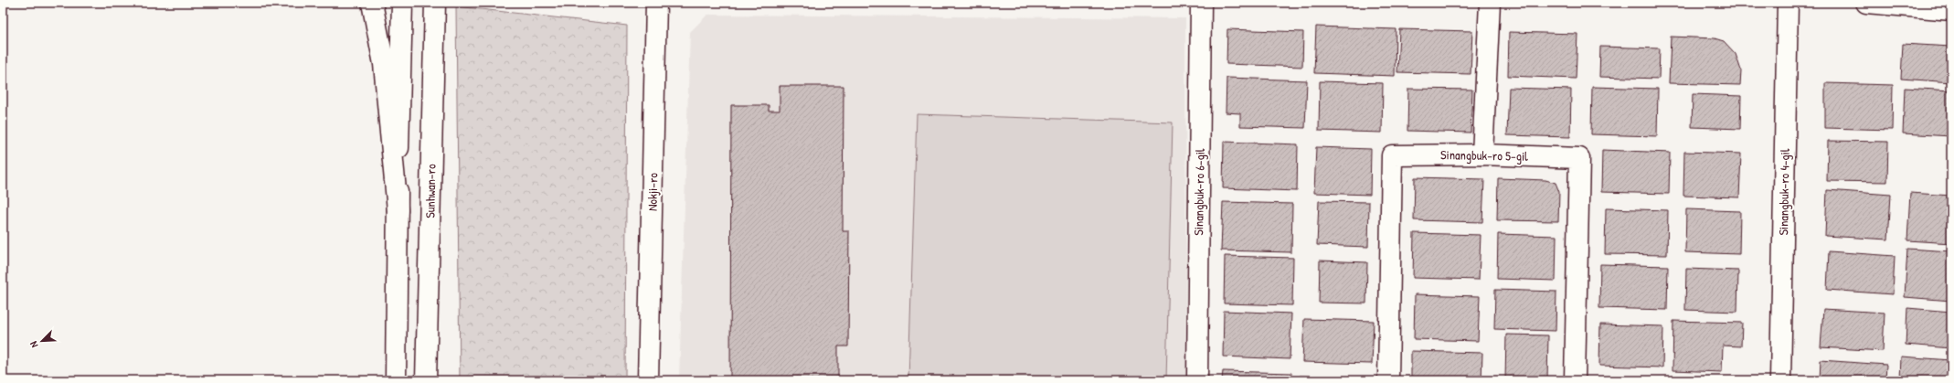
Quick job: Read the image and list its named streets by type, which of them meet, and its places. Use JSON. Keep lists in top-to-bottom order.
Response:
{
  "streets": {
    "street": [
      "Sinangbuk-ro 5-gil",
      "Sunhwan-ro",
      "Nokji-ro",
      "Sinangbuk-ro 6-gil",
      "Sinangbuk-ro 4-gil"
    ]
  },
  "north": "bottom left"
}
